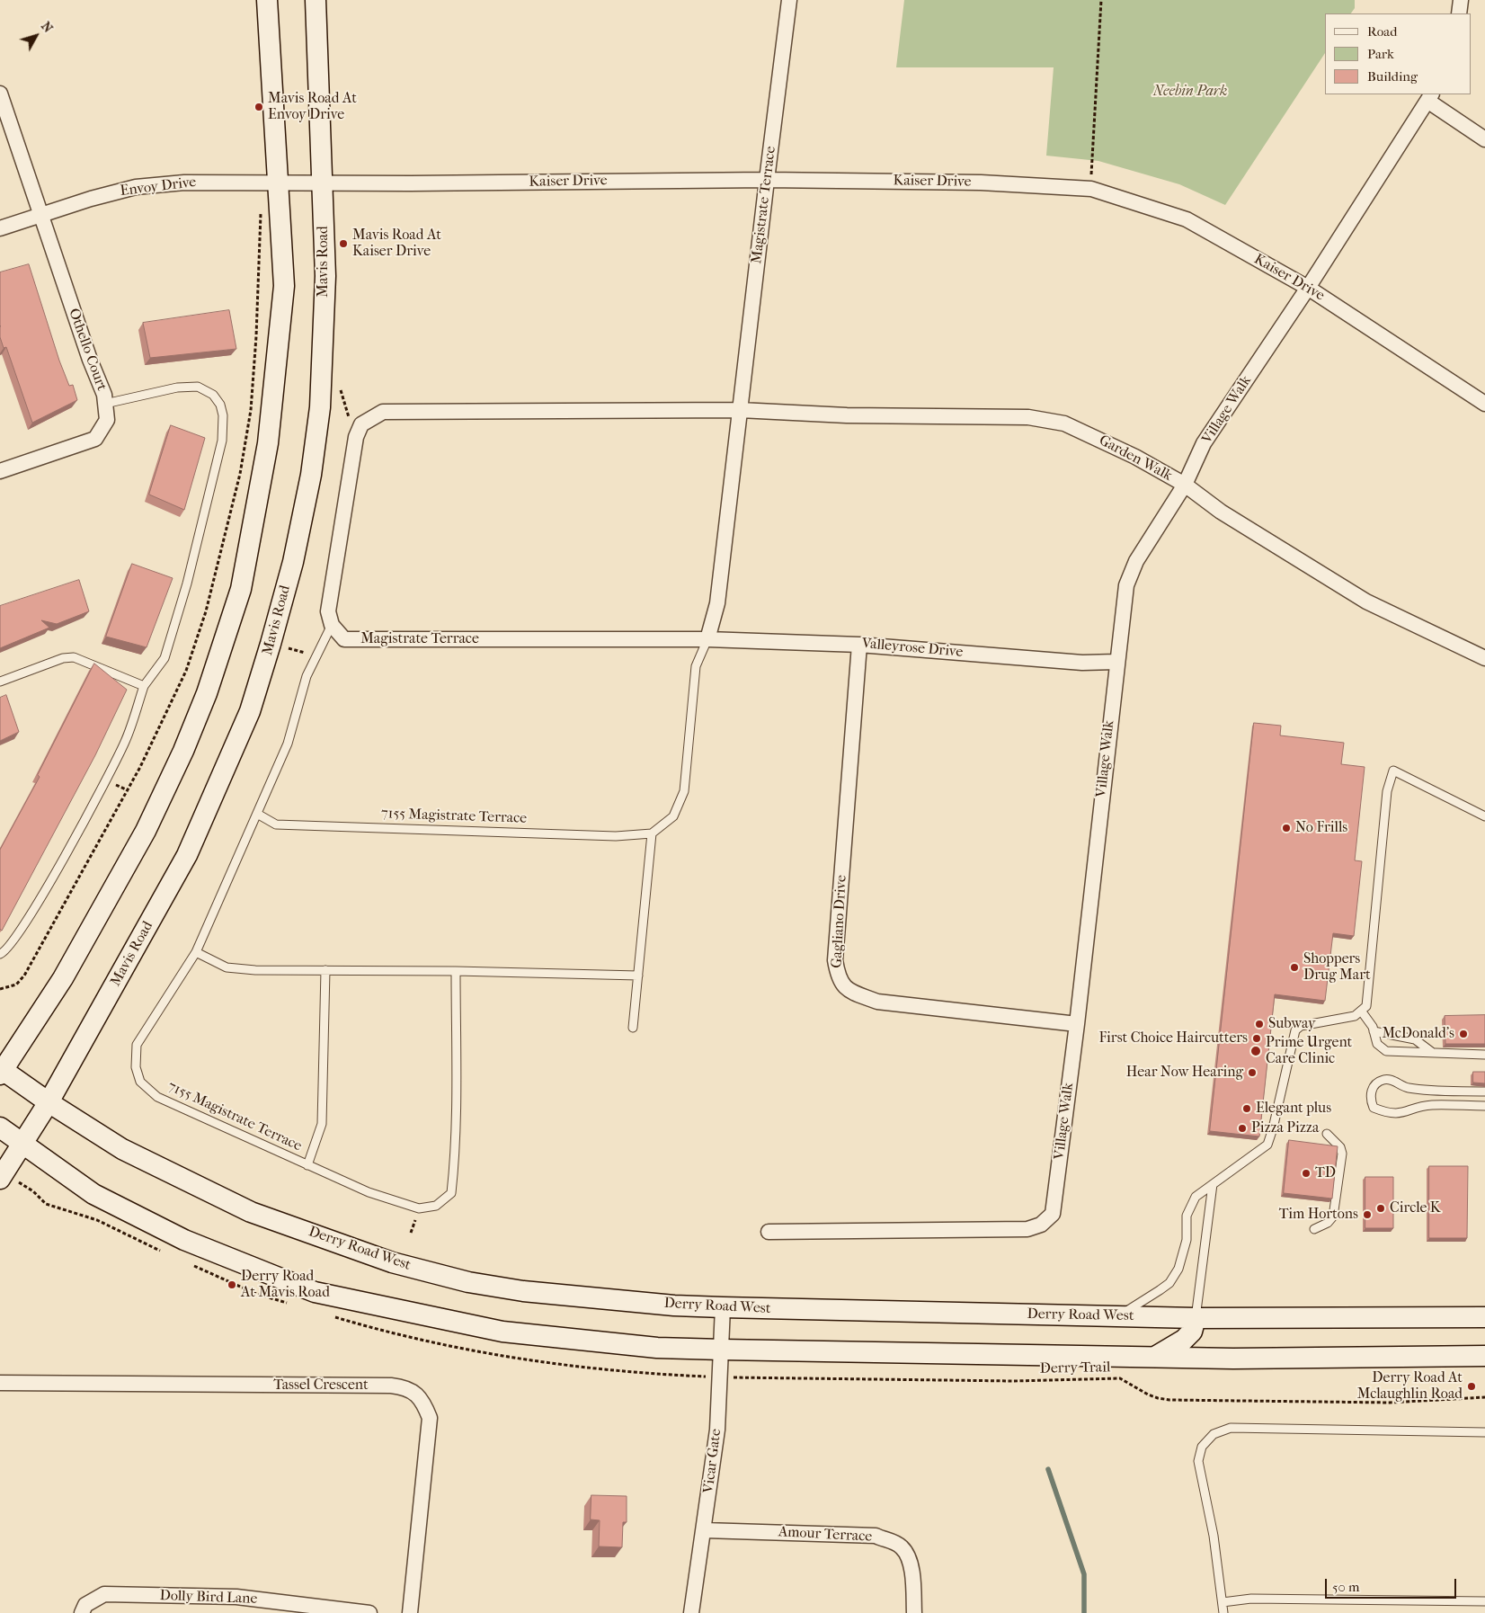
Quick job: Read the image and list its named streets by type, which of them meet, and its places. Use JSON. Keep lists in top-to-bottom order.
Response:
{
  "streets": {
    "main road": ["Mavis Road", "Derry Road West"],
    "street": [
      "Kaiser Drive",
      "Envoy Drive",
      "Magistrate Terrace",
      "Othello Court",
      "Village Walk",
      "Garden Walk",
      "Valleyrose Drive",
      "Gagliano Drive",
      "Tassel Crescent",
      "Vicar Gate",
      "Amour Terrace",
      "Dolly Bird Lane"
    ],
    "lane": ["7155 Magistrate Terrace"],
    "path": ["Derry Trail"]
  },
  "crossings": [
    ["Kaiser Drive", "Envoy Drive"],
    ["Kaiser Drive", "Magistrate Terrace"],
    ["Kaiser Drive", "Mavis Road"],
    ["Kaiser Drive", "Village Walk"],
    ["Envoy Drive", "Mavis Road"],
    ["Envoy Drive", "Othello Court"],
    ["Magistrate Terrace", "Garden Walk"],
    ["Magistrate Terrace", "Valleyrose Drive"],
    ["Magistrate Terrace", "7155 Magistrate Terrace"],
    ["Mavis Road", "Derry Road West"],
    ["Village Walk", "Garden Walk"],
    ["Village Walk", "Valleyrose Drive"],
    ["Village Walk", "Gagliano Drive"],
    ["Valleyrose Drive", "Gagliano Drive"],
    ["Derry Road West", "Vicar Gate"],
    ["Vicar Gate", "Amour Terrace"]
  ],
  "parks": ["Neebin Park"],
  "places": [
    "Mavis Road At Envoy Drive",
    "Mavis Road At Kaiser Drive",
    "No Frills",
    "Shoppers Drug Mart",
    "Subway",
    "McDonald's",
    "First Choice Haircutters",
    "Prime Urgent Care Clinic",
    "Hear Now Hearing",
    "Elegant plus",
    "Pizza Pizza",
    "TD",
    "Circle K",
    "Tim Hortons",
    "Derry Road At Mavis Road",
    "Derry Road At Mclaughlin Road"
  ],
  "legend": ["Road", "Park", "Building"],
  "scale_bar": "50 m",
  "north": "top right"
}
